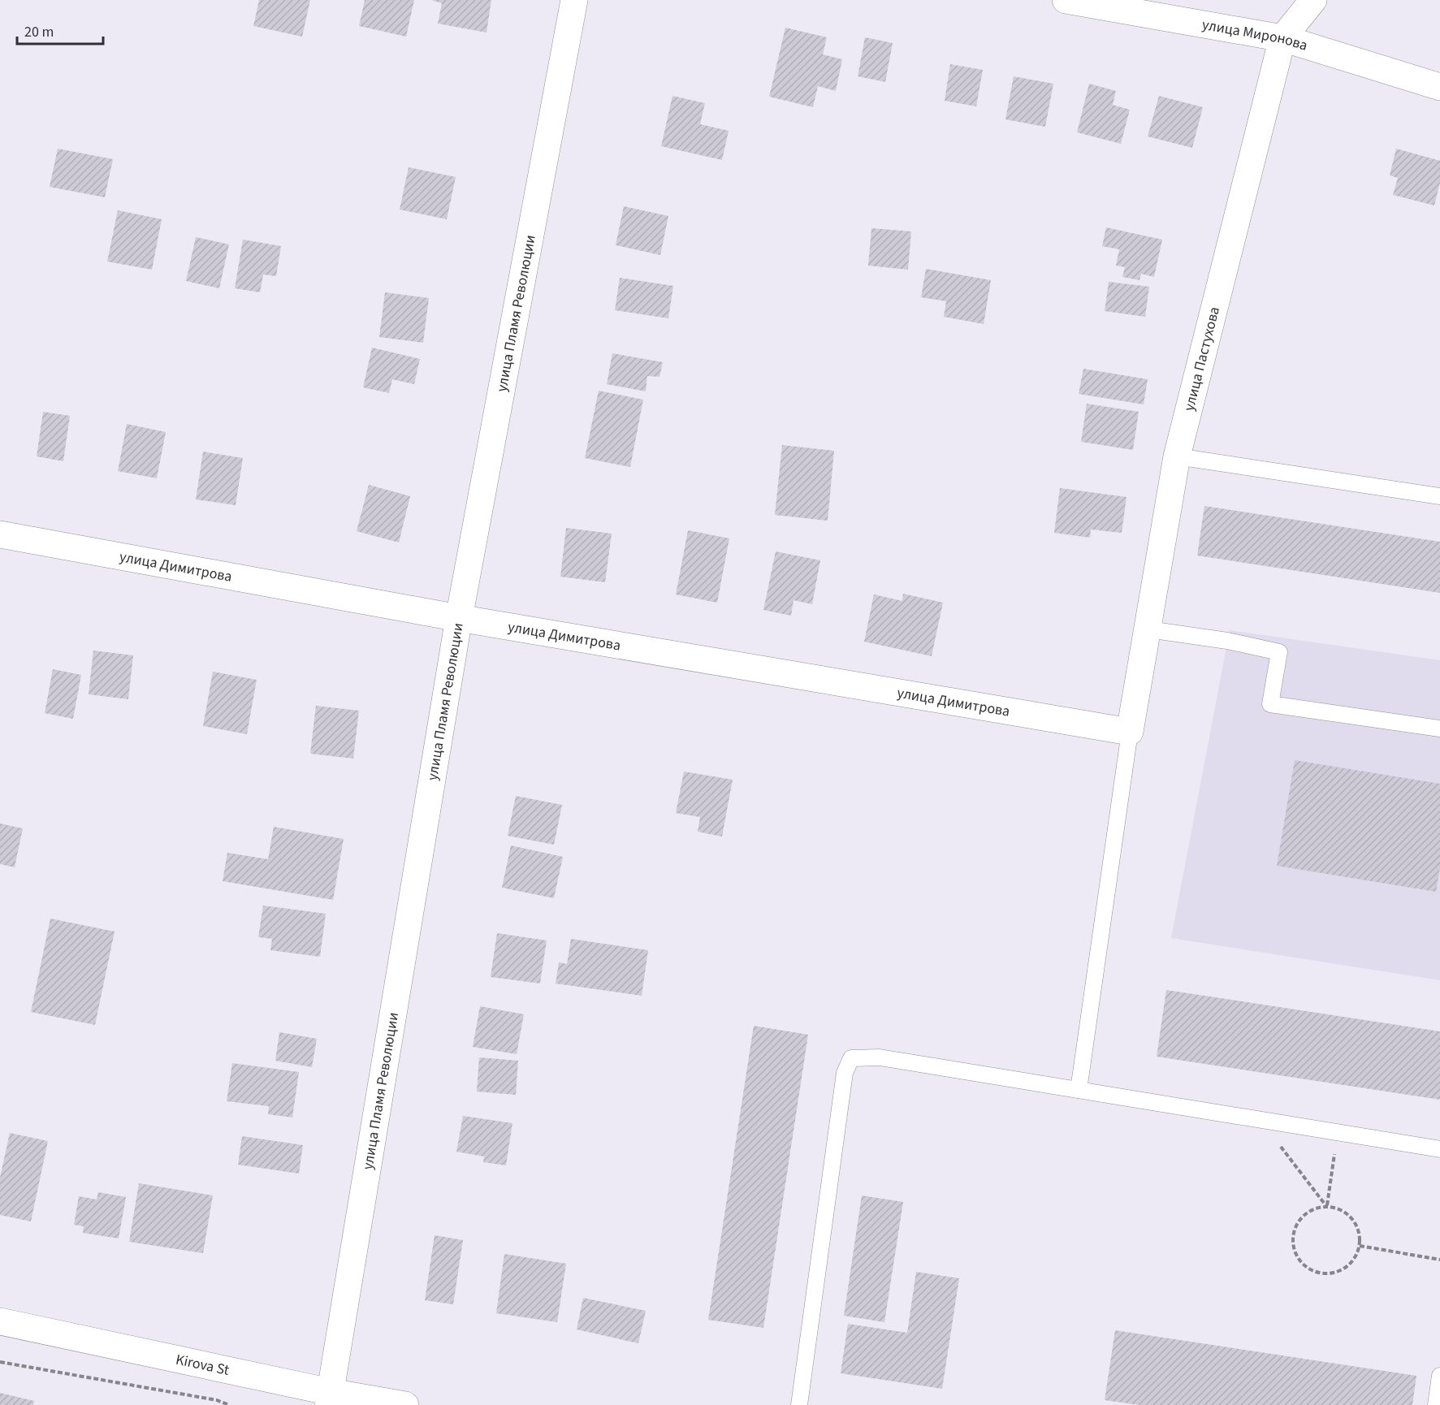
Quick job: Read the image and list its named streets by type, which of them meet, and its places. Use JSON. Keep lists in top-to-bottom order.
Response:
{
  "streets": {
    "street": [
      "улица Миронова",
      "улица Пламя Революции",
      "улица Пастухова",
      "улица Димитрова",
      "Kirova St"
    ]
  },
  "crossings": [
    ["улица Миронова", "улица Пастухова"],
    ["улица Пламя Революции", "улица Димитрова"],
    ["улица Пламя Революции", "Kirova St"],
    ["улица Пастухова", "улица Димитрова"]
  ],
  "scale_bar": "20 m"
}
